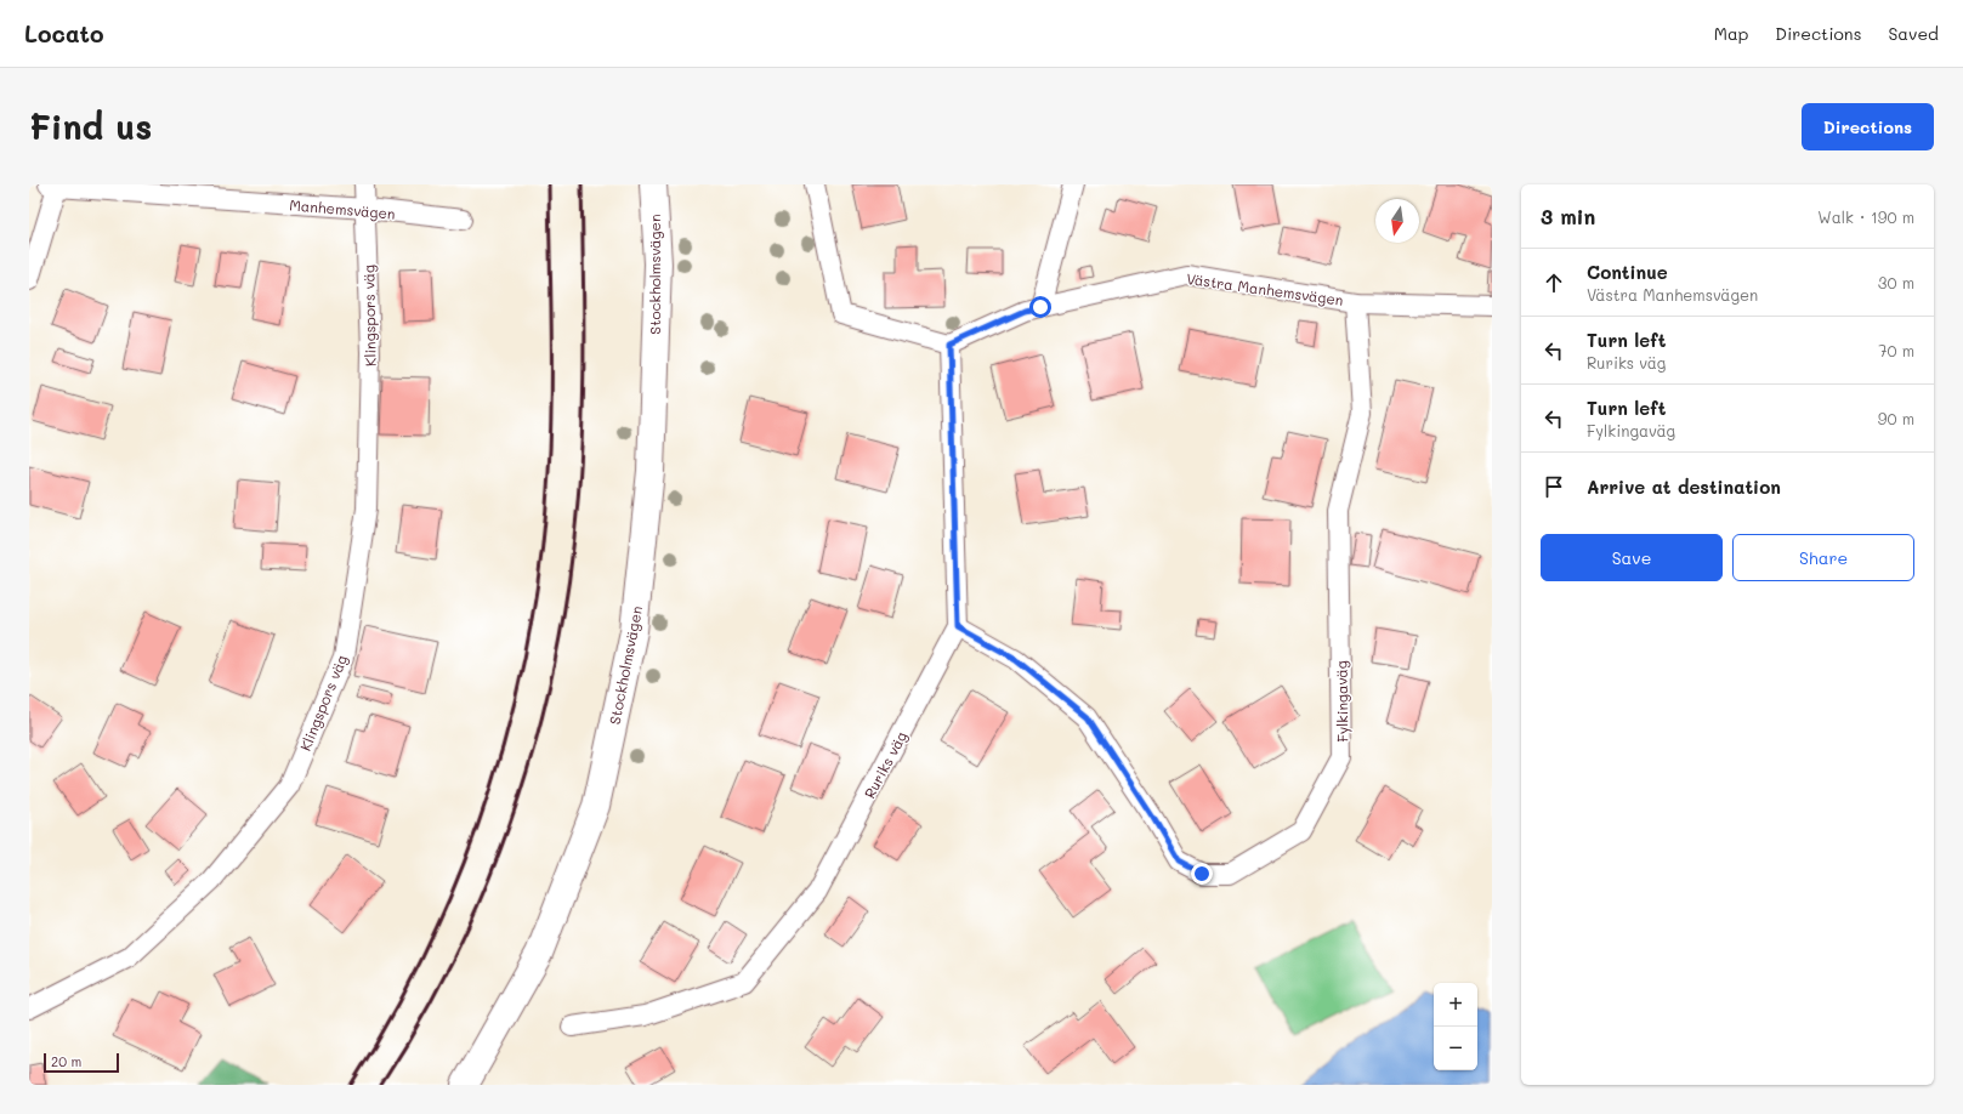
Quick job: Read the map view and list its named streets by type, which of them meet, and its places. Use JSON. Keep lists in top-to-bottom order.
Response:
{
  "streets": {
    "main road": ["Stockholmsvägen"],
    "street": [
      "Manhemsvägen",
      "Västra Manhemsvägen",
      "Klingspors väg",
      "Fylkingaväg",
      "Ruriks väg"
    ]
  },
  "crossings": [
    ["Manhemsvägen", "Klingspors väg"],
    ["Västra Manhemsvägen", "Fylkingaväg"],
    ["Västra Manhemsvägen", "Ruriks väg"],
    ["Fylkingaväg", "Ruriks väg"]
  ],
  "scale_bar": "20 m",
  "north": "bottom",
  "page": {
    "header": "Locato",
    "nav": ["Map", "Directions", "Saved"],
    "buttons": [
      "Directions",
      ["Save", "Share"]
    ],
    "title": "Find us",
    "heading": ["3 min", "Walk · 190 m"],
    "list": [
      ["Continue", "Västra Manhemsvägen", "30 m"],
      ["Turn left", "Ruriks väg", "70 m"],
      ["Turn left", "Fylkingaväg", "90 m"],
      "Arrive at destination"
    ],
    "map_buttons": ["+", "−"],
    "scale": "20 m"
  }
}
